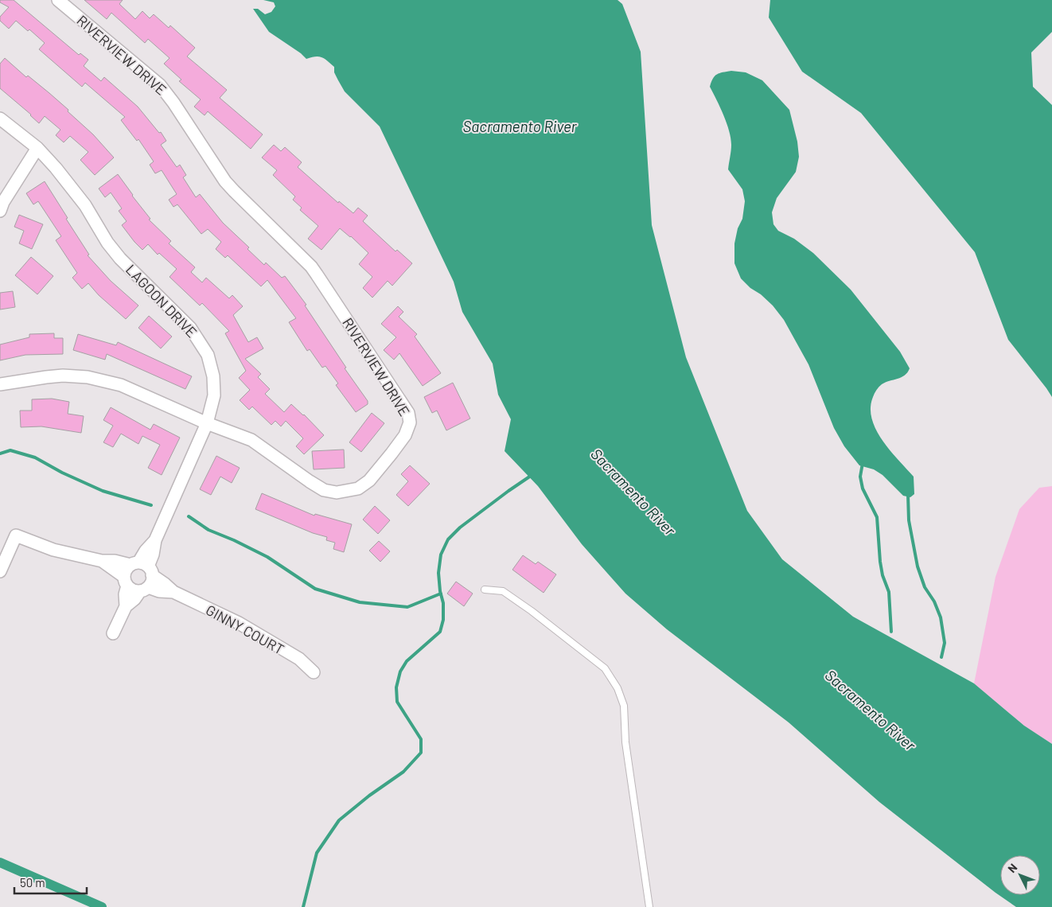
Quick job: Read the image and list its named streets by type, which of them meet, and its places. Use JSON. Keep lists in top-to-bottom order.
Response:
{
  "streets": {
    "street": ["RIVERVIEW DRIVE", "LAGOON DRIVE", "GINNY COURT"]
  },
  "crossings": [
    ["RIVERVIEW DRIVE", "LAGOON DRIVE"]
  ],
  "water": ["Sacramento River"],
  "scale_bar": "50 m",
  "north": "top left"
}
